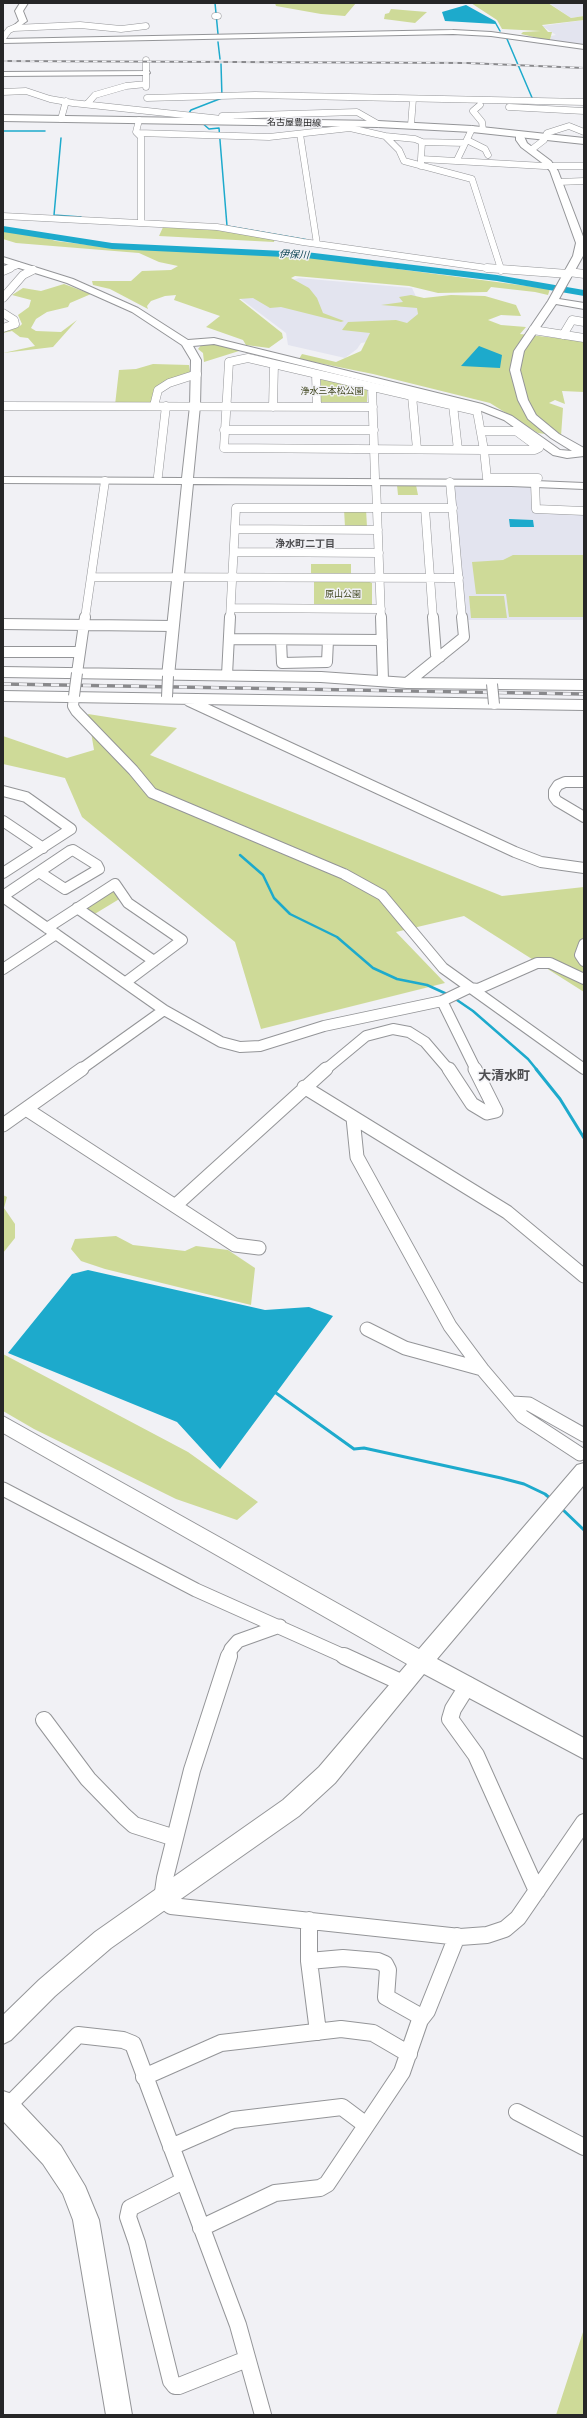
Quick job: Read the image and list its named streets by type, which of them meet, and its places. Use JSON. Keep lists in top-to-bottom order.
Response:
{
  "streets": {
    "main road": ["名古屋豊田線"]
  },
  "districts": ["浄水町二丁目", "大清水町"],
  "water": ["伊保川"],
  "parks": ["浄水三本松公園", "原山公園"]
}
